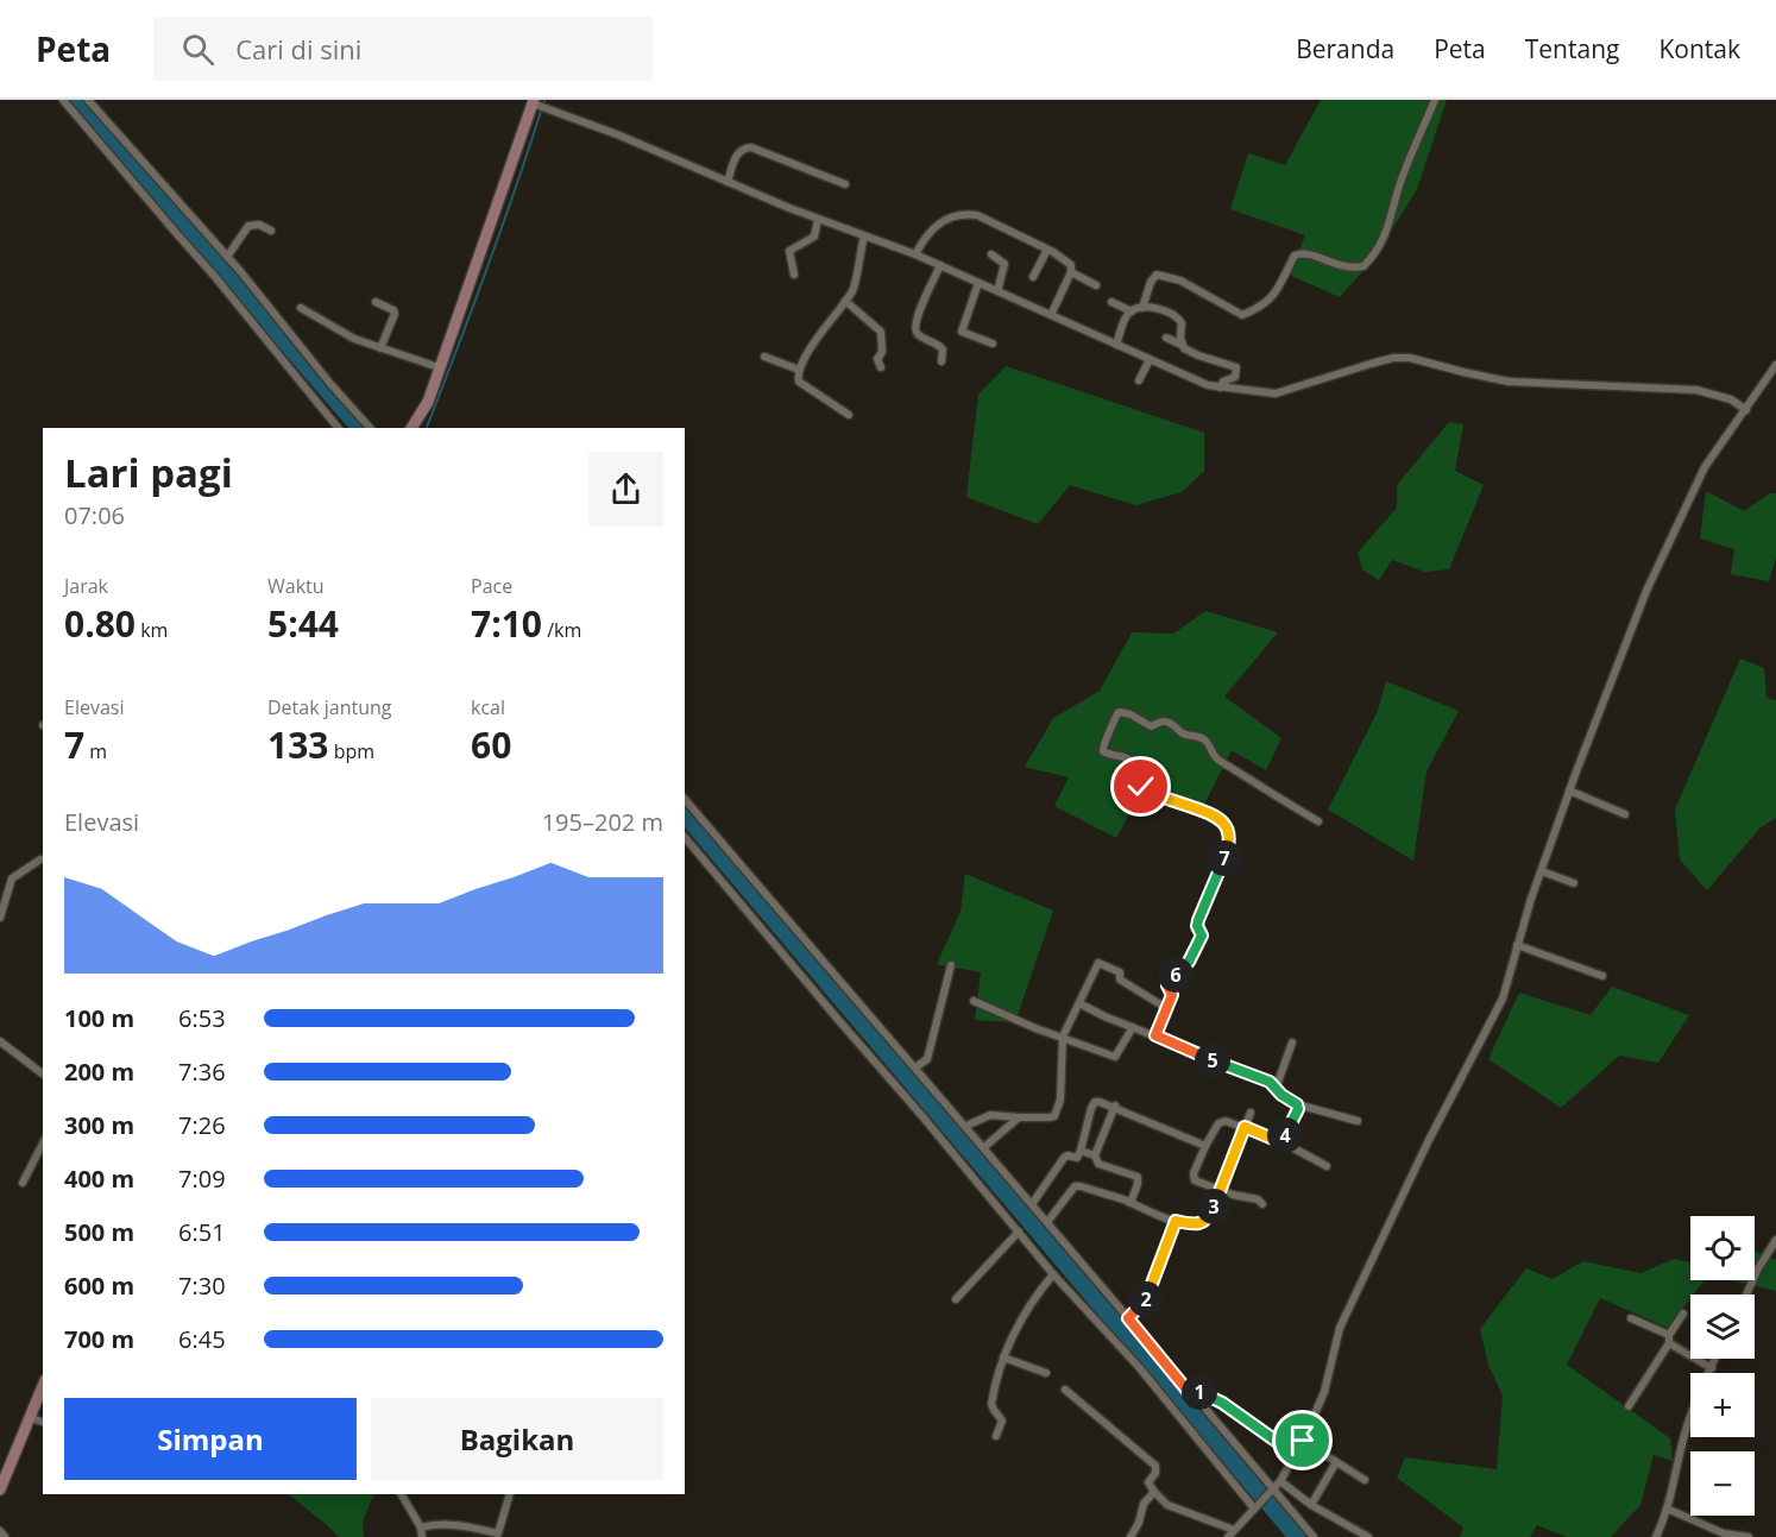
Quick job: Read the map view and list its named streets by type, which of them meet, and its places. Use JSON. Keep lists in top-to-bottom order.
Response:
{
  "page": {
    "header": "Peta",
    "search": "Cari di sini",
    "nav": [
      "Beranda",
      "Peta",
      "Tentang",
      "Kontak"
    ],
    "heading": ["Lari pagi", "07:06"],
    "stats": [
      ["Jarak", "0.80 km"],
      ["Waktu", "5:44"],
      ["Pace", "7:10 /km"],
      ["Elevasi", "7 m"],
      ["Detak jantung", "133 bpm"],
      ["kcal", "60"]
    ],
    "chart": ["Elevasi", "195–202 m"],
    "pins": [
      "7",
      "6",
      "5",
      "4",
      "3",
      "2",
      "1"
    ],
    "list": [
      {
        "name": "100 m",
        "note": "6:53"
      },
      {
        "name": "200 m",
        "note": "7:36"
      },
      {
        "name": "300 m",
        "note": "7:26"
      },
      {
        "name": "400 m",
        "note": "7:09"
      },
      {
        "name": "500 m",
        "note": "6:51"
      },
      {
        "name": "600 m",
        "note": "7:30"
      },
      {
        "name": "700 m",
        "note": "6:45"
      }
    ],
    "map_buttons": ["+", "−"],
    "buttons": ["Simpan", "Bagikan"]
  }
}
